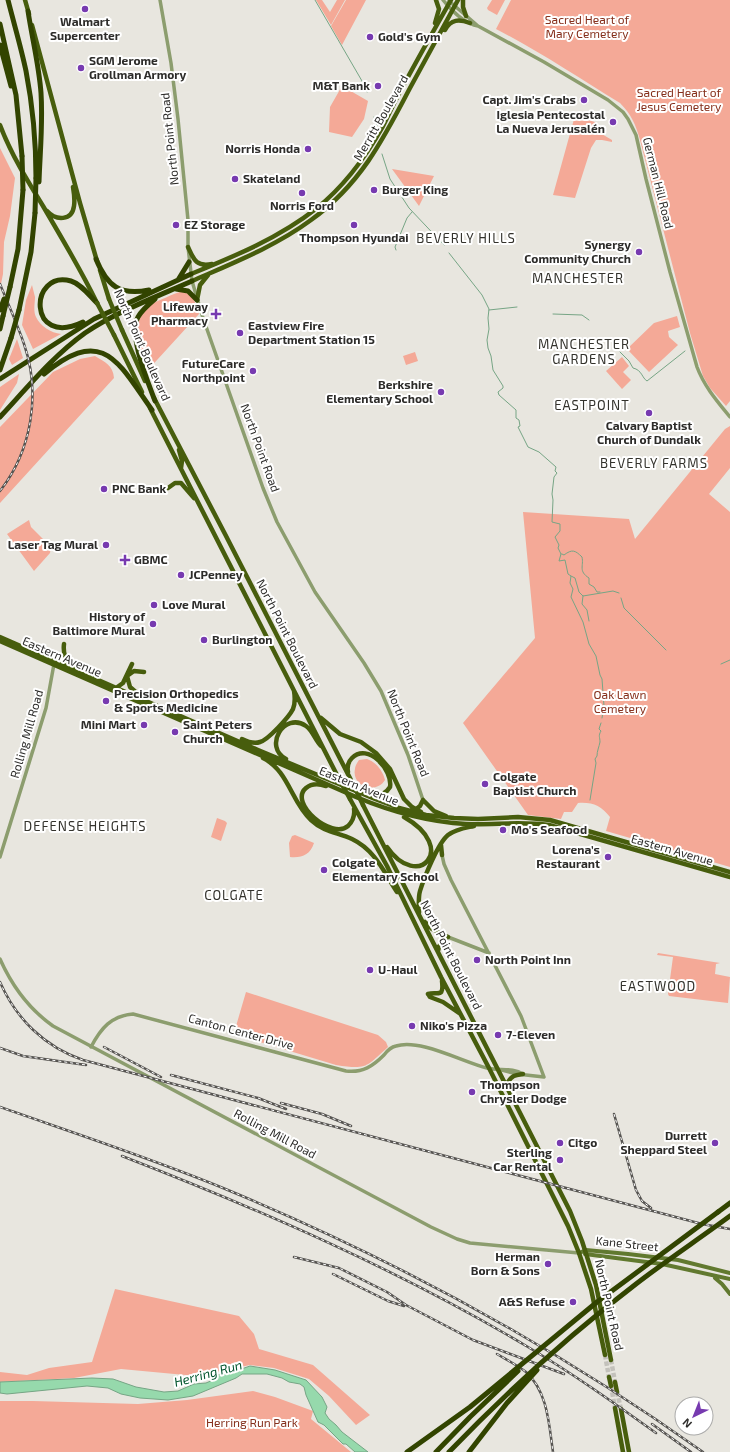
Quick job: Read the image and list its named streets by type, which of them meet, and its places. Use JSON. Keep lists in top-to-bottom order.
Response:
{
  "streets": {
    "main road": [
      "Merritt Boulevard",
      "North Point Road",
      "North Point Boulevard",
      "Eastern Avenue",
      "Kane Street"
    ],
    "street": ["German Hill Road", "Rolling Mill Road", "Canton Center Drive"]
  },
  "crossings": [
    ["Merritt Boulevard", "North Point Road"],
    ["Merritt Boulevard", "German Hill Road"],
    ["North Point Road", "North Point Boulevard"],
    ["North Point Road", "Rolling Mill Road"],
    ["North Point Road", "Kane Street"],
    ["North Point Boulevard", "Rolling Mill Road"],
    ["North Point Boulevard", "Canton Center Drive"],
    ["North Point Boulevard", "Kane Street"],
    ["Eastern Avenue", "Rolling Mill Road"],
    ["Rolling Mill Road", "Canton Center Drive"],
    ["Rolling Mill Road", "Kane Street"]
  ],
  "districts": [
    "BEVERLY HILLS",
    "MANCHESTER",
    "MANCHESTER GARDENS",
    "EASTPOINT",
    "BEVERLY FARMS",
    "DEFENSE HEIGHTS",
    "COLGATE",
    "EASTWOOD"
  ],
  "water": ["Herring Run"],
  "parks": [
    "Sacred Heart of Mary Cemetery",
    "Sacred Heart of Jesus Cemetery",
    "Oak Lawn Cemetery",
    "Herring Run Park"
  ],
  "places": {
    "other": [
      "Walmart Supercenter",
      "Gold's Gym",
      "SGM Jerome Grollman Armory",
      "M&T Bank",
      "Capt. Jim's Crabs",
      "Iglesia Pentecostal La Nueva Jerusalén",
      "Norris Honda",
      "Skateland",
      "Burger King",
      "Norris Ford",
      "EZ Storage",
      "Thompson Hyundai",
      "Synergy Community Church",
      "Eastview Fire Department Station 15",
      "FutureCare Northpoint",
      "Berkshire Elementary School",
      "Calvary Baptist Church of Dundalk",
      "PNC Bank",
      "Laser Tag Mural",
      "JCPenney",
      "Love Mural",
      "History of Baltimore Mural",
      "Burlington",
      "Precision Orthopedics & Sports Medicine",
      "Mini Mart",
      "Saint Peters Church",
      "Colgate Baptist Church",
      "Mo's Seafood",
      "Lorena’s Restaurant",
      "Colgate Elementary School",
      "North Point Inn",
      "U-Haul",
      "Niko's Pizza",
      "7-Eleven",
      "Thompson Chrysler Dodge",
      "Citgo",
      "Durrett Sheppard Steel",
      "Sterling Car Rental",
      "Herman Born & Sons",
      "A&S Refuse"
    ],
    "health": ["Lifeway Pharmacy", "GBMC"]
  },
  "north": "bottom left"
}
